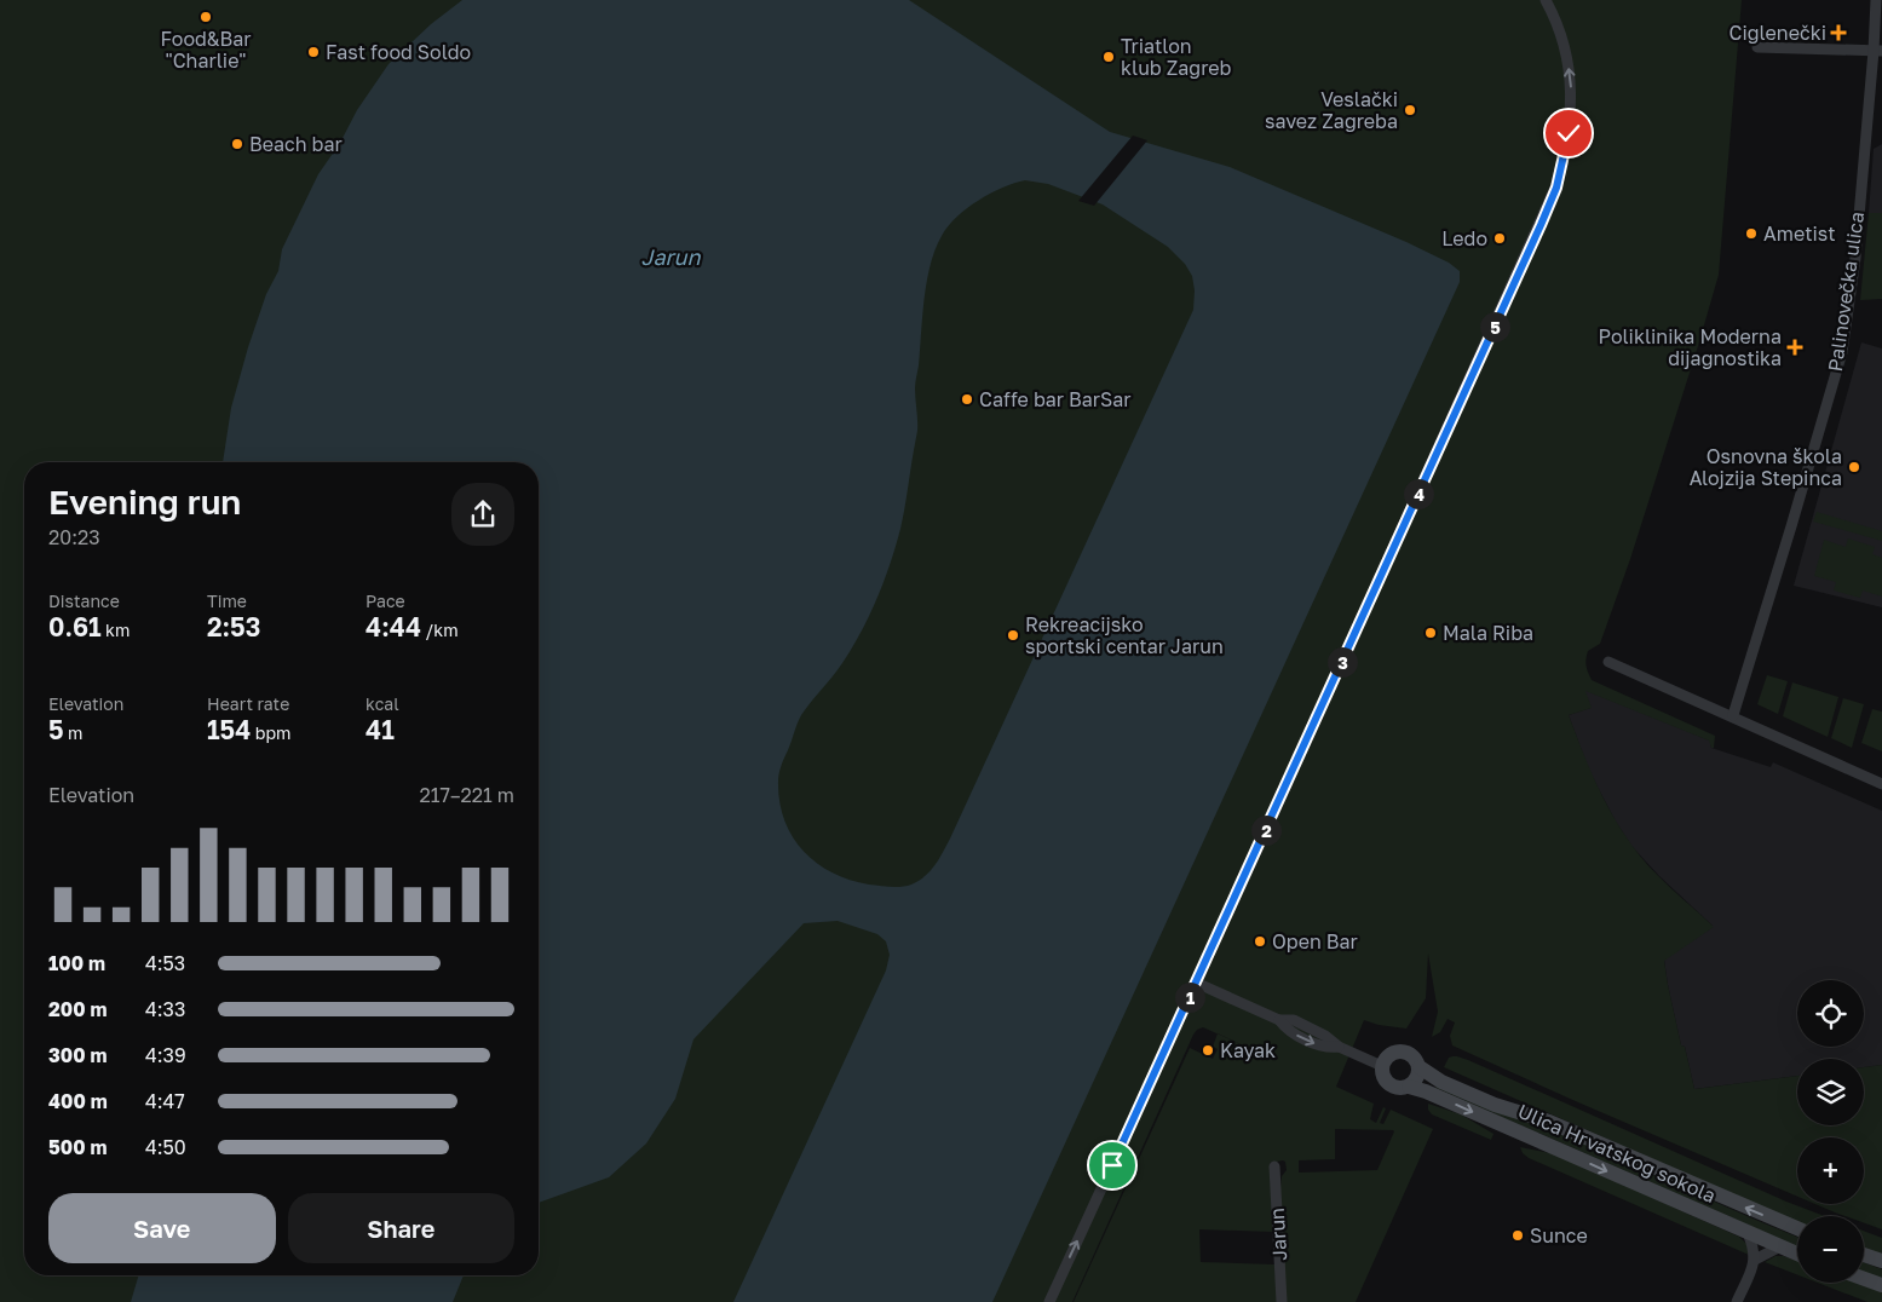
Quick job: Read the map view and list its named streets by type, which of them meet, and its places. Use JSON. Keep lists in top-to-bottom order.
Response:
{
  "streets": {
    "street": ["Palinovečka ulica", "Ulica Hrvatskog sokola", "Jarun"]
  },
  "water": ["Jarun"],
  "places": {
    "other": [
      "Food&Bar \"Charlie\"",
      "Fast food Soldo",
      "Triatlon klub Zagreb",
      "Veslački savez Zagreba",
      "Beach bar",
      "Ametist",
      "Ledo",
      "Caffe bar BarSar",
      "Osnovna škola Alojzija Stepinca",
      "Mala Riba",
      "Rekreacijsko sportski centar Jarun",
      "Open Bar",
      "Kayak",
      "Sunce"
    ],
    "health": ["Ciglenečki", "Poliklinika Moderna dijagnostika"]
  },
  "page": {
    "pins": [
      "5",
      "4",
      "3",
      "2",
      "1"
    ],
    "heading": ["Evening run", "20:23"],
    "stats": [
      ["Distance", "0.61 km"],
      ["Time", "2:53"],
      ["Pace", "4:44 /km"],
      ["Elevation", "5 m"],
      ["Heart rate", "154 bpm"],
      ["kcal", "41"]
    ],
    "chart": ["Elevation", "217–221 m"],
    "list": [
      {
        "name": "100 m",
        "note": "4:53"
      },
      {
        "name": "200 m",
        "note": "4:33"
      },
      {
        "name": "300 m",
        "note": "4:39"
      },
      {
        "name": "400 m",
        "note": "4:47"
      },
      {
        "name": "500 m",
        "note": "4:50"
      }
    ],
    "map_buttons": ["+", "−"],
    "buttons": ["Save", "Share"]
  }
}
